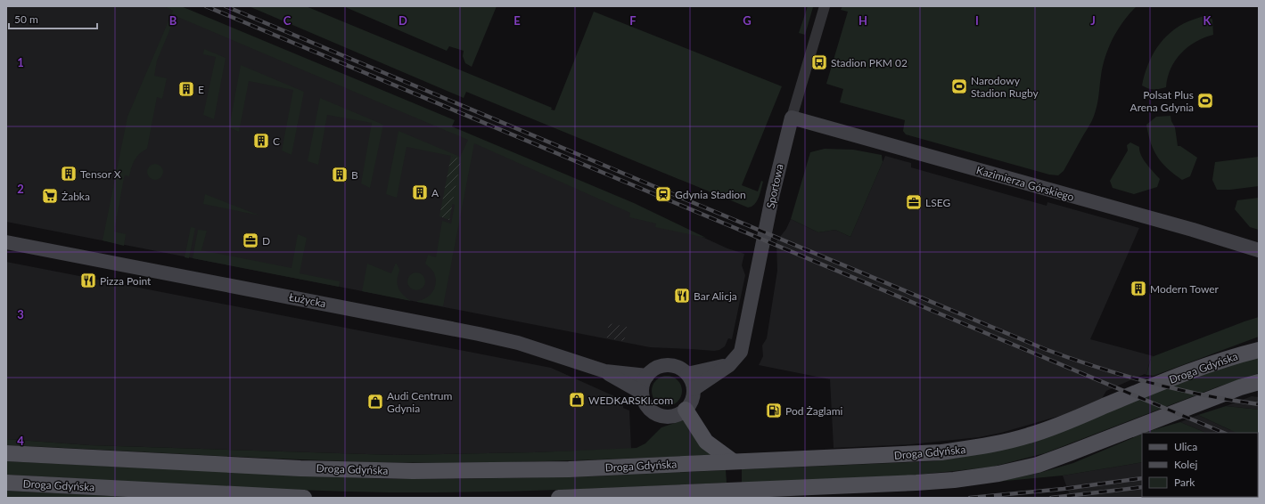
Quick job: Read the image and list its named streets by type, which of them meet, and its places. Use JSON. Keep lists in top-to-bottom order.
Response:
{
  "streets": {
    "main road": ["Droga Gdyńska"],
    "street": ["Kazimierza Górskiego", "Sportowa", "Łużycka"]
  },
  "crossings": [
    ["Kazimierza Górskiego", "Sportowa"],
    ["Sportowa", "Łużycka"]
  ],
  "places": {
    "bus stop": ["Stadion PKM 02"],
    "sports": ["Narodowy Stadion Rugby", "Polsat Plus Arena Gdynia"],
    "building": [
      "E",
      "C",
      "Tensor X",
      "B",
      "A",
      "Modern Tower"
    ],
    "station": ["Gdynia Stadion"],
    "supermarket": ["Żabka"],
    "office": ["LSEG", "D"],
    "restaurant": ["Pizza Point", "Bar Alicja"],
    "shop": ["WEDKARSKI.com", "Audi Centrum Gdynia"],
    "fuel station": ["Pod Żaglami"]
  },
  "legend": ["Ulica", "Kolej", "Park"],
  "scale_bar": "50 m",
  "grid": {
    "columns": [
      "B",
      "C",
      "D",
      "E",
      "F",
      "G",
      "H",
      "I",
      "J",
      "K"
    ],
    "rows": [
      "1",
      "2",
      "3",
      "4"
    ]
  }
}
